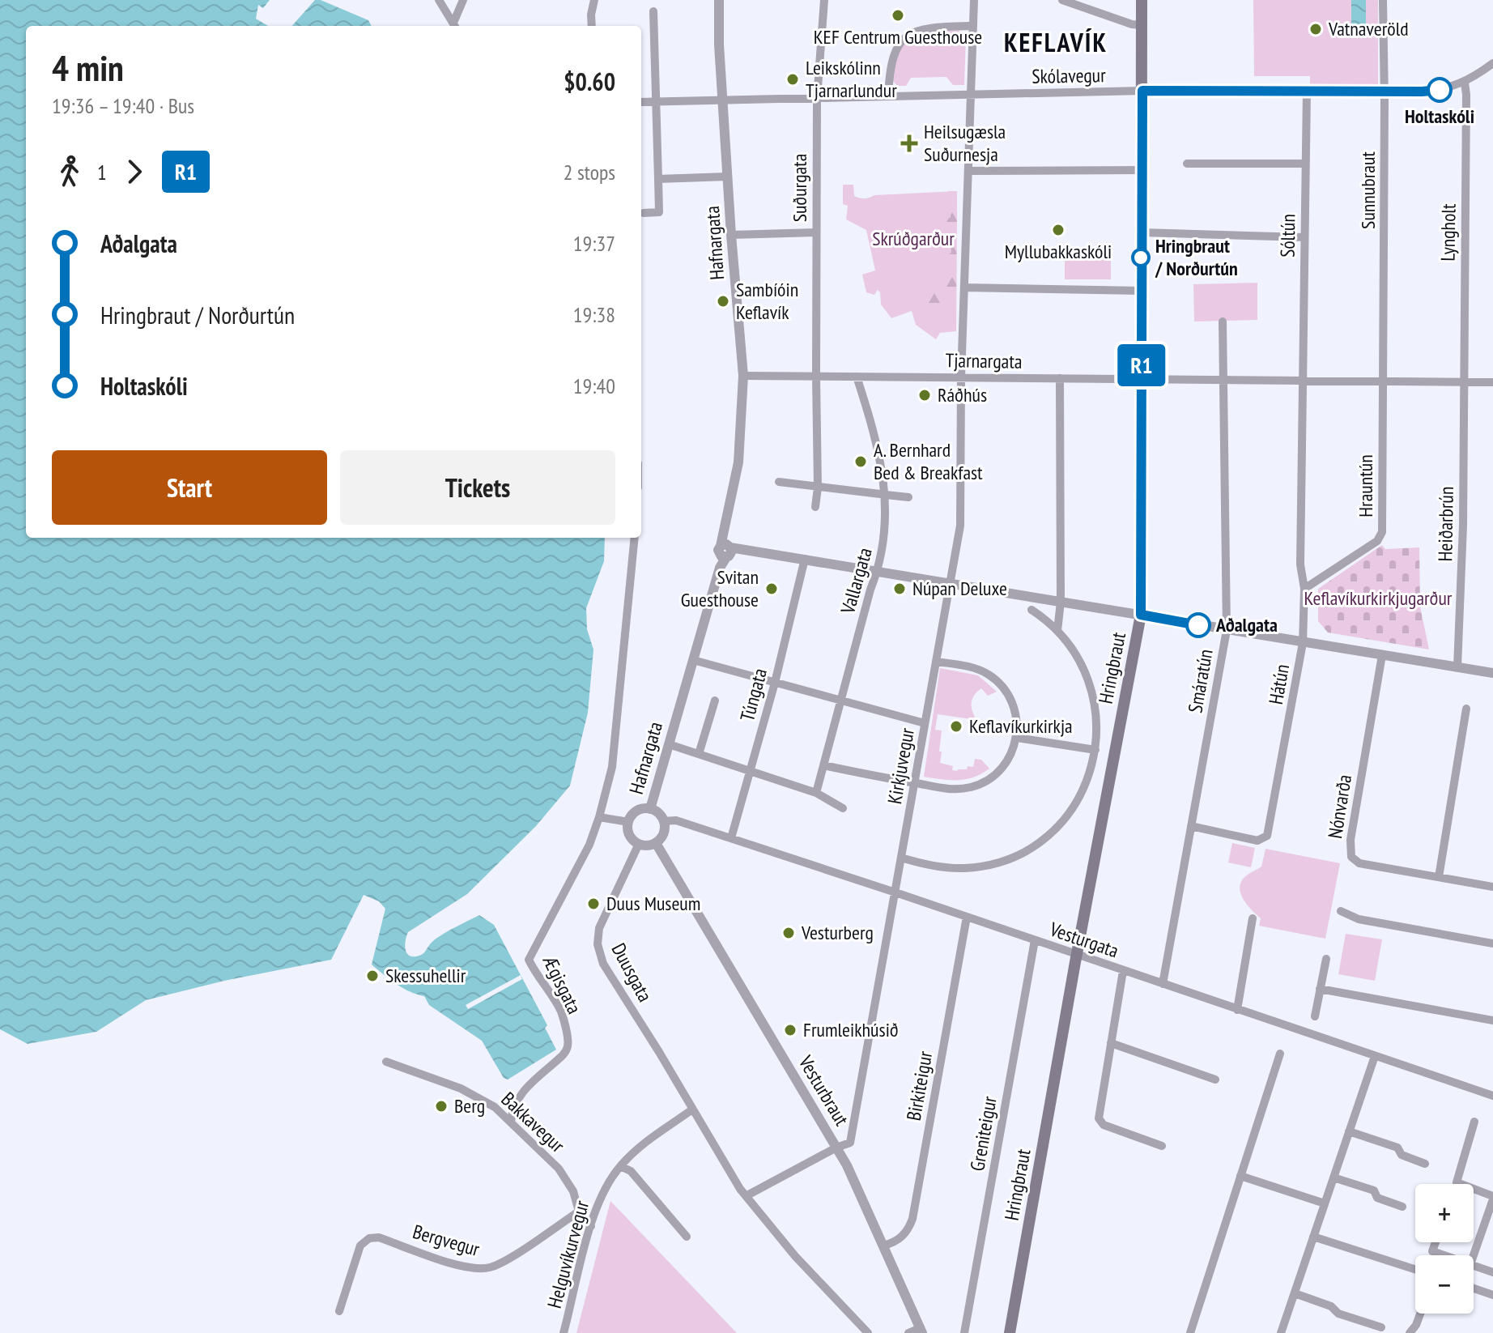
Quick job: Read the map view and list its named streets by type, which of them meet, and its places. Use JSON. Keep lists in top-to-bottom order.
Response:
{
  "streets": {
    "main road": ["Hringbraut"],
    "street": [
      "Skólavegur",
      "Suðurgata",
      "Sunnubraut",
      "Lyngholt",
      "Sóltún",
      "Hafnargata",
      "Tjarnargata",
      "Hrauntún",
      "Heiðarbrún",
      "Vallargata",
      "Smáratún",
      "Hátún",
      "Túngata",
      "Kirkjuvegur",
      "Nónvarða",
      "Vesturgata",
      "Duusgata",
      "Ægisgata",
      "Birkiteigur",
      "Vesturbraut",
      "Bakkavegur",
      "Greniteigur",
      "Bergvegur",
      "Helguvíkurvegur"
    ]
  },
  "crossings": [
    ["Skólavegur", "Suðurgata"],
    ["Skólavegur", "Sunnubraut"],
    ["Skólavegur", "Lyngholt"],
    ["Skólavegur", "Sóltún"],
    ["Skólavegur", "Hafnargata"],
    ["Skólavegur", "Hringbraut"],
    ["Skólavegur", "Kirkjuvegur"],
    ["Suðurgata", "Tjarnargata"],
    ["Sunnubraut", "Tjarnargata"],
    ["Sunnubraut", "Hrauntún"],
    ["Lyngholt", "Tjarnargata"],
    ["Lyngholt", "Heiðarbrún"],
    ["Sóltún", "Tjarnargata"],
    ["Sóltún", "Hátún"],
    ["Hafnargata", "Tjarnargata"],
    ["Hafnargata", "Vesturgata"],
    ["Hafnargata", "Duusgata"],
    ["Hafnargata", "Vesturbraut"],
    ["Tjarnargata", "Hrauntún"],
    ["Tjarnargata", "Heiðarbrún"],
    ["Tjarnargata", "Vallargata"],
    ["Tjarnargata", "Hringbraut"],
    ["Tjarnargata", "Smáratún"],
    ["Tjarnargata", "Hátún"],
    ["Tjarnargata", "Kirkjuvegur"],
    ["Hrauntún", "Hátún"],
    ["Hringbraut", "Vesturgata"],
    ["Smáratún", "Hátún"],
    ["Smáratún", "Vesturgata"],
    ["Túngata", "Vesturgata"],
    ["Kirkjuvegur", "Vesturgata"],
    ["Kirkjuvegur", "Vesturbraut"],
    ["Vesturgata", "Duusgata"],
    ["Vesturgata", "Birkiteigur"],
    ["Vesturgata", "Vesturbraut"],
    ["Vesturgata", "Greniteigur"],
    ["Duusgata", "Vesturbraut"],
    ["Duusgata", "Helguvíkurvegur"],
    ["Ægisgata", "Bakkavegur"],
    ["Birkiteigur", "Vesturbraut"],
    ["Bakkavegur", "Bergvegur"],
    ["Bakkavegur", "Helguvíkurvegur"]
  ],
  "districts": ["KEFLAVÍK"],
  "parks": ["Skrúðgarður", "Keflavíkurkirkjugarður"],
  "places": {
    "other": [
      "KEF Centrum Guesthouse",
      "Vatnaveröld",
      "Leikskólinn Tjarnarlundur",
      "Holtaskóli",
      "Myllubakkaskóli",
      "Hringbraut / Norðurtún",
      "Sambíóin Keflavík",
      "Ráðhús",
      "A. Bernhard Bed & Breakfast",
      "Svitan Guesthouse",
      "Núpan Deluxe",
      "Aðalgata",
      "Keflavíkurkirkja",
      "Duus Museum",
      "Vesturberg",
      "Skessuhellir",
      "Frumleikhúsið",
      "Berg"
    ],
    "health": ["Heilsugæsla Suðurnesja"]
  },
  "lines": ["bus line R1"],
  "page": {
    "on_map": "R1",
    "heading": ["4 min", "19:36 – 19:40 · Bus", "$0.60"],
    "legs": ["1", "R1", "2 stops"],
    "list": [
      {
        "name": "Aðalgata",
        "value": "19:37"
      },
      {
        "name": "Hringbraut / Norðurtún",
        "value": "19:38"
      },
      {
        "name": "Holtaskóli",
        "value": "19:40"
      }
    ],
    "buttons": ["Start", "Tickets"],
    "map_buttons": ["+", "−"]
  }
}
